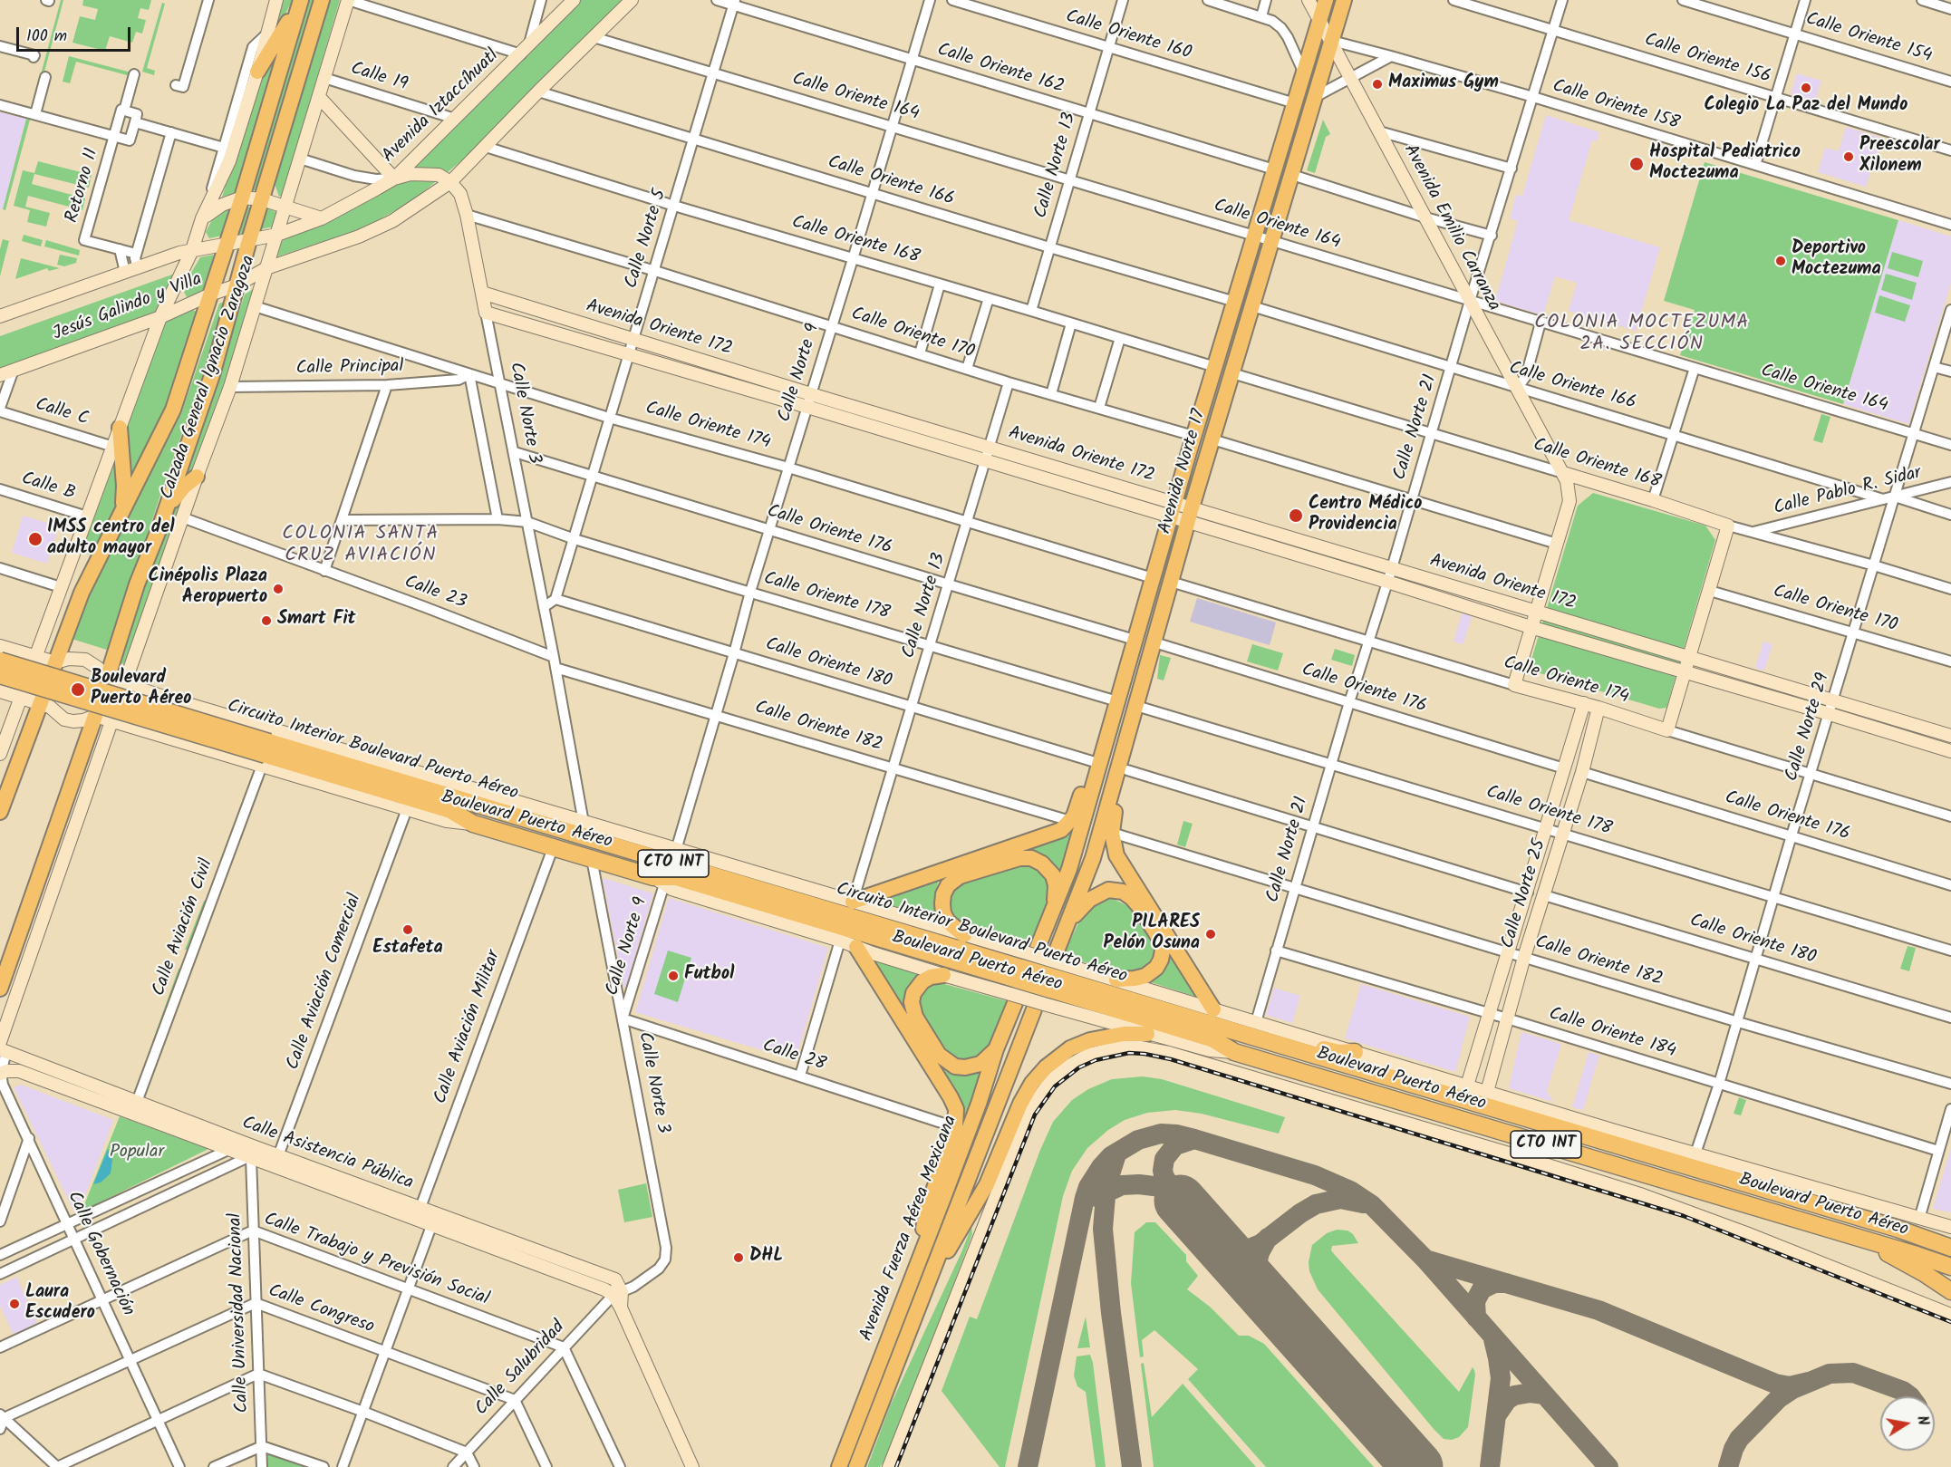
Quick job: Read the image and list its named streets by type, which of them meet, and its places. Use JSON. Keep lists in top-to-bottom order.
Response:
{
  "streets": {
    "highway": ["Circuito Interior Boulevard Puerto Aéreo", "Boulevard Puerto Aéreo", "CTO INT"],
    "main road": ["Calzada General Ignacio Zaragoza", "Avenida Norte 17", "Avenida Fuerza Aérea Mexicana"],
    "street": [
      "Calle Oriente 160",
      "Calle Oriente 154",
      "Calle Oriente 156",
      "Calle Oriente 162",
      "Calle 19",
      "Calle Oriente 164",
      "Calle Oriente 158",
      "Avenida Iztaccíhuatl",
      "Calle Norte 13",
      "Calle Oriente 166",
      "Retorno 11",
      "Avenida Emilio Carranza",
      "Calle Norte 5",
      "Calle Oriente 168",
      "Jesús Galindo y Villa",
      "Avenida Oriente 172",
      "Calle Oriente 170",
      "Calle Principal",
      "Calle Norte 9",
      "Calle C",
      "Calle Norte 3",
      "Calle Oriente 174",
      "Calle Norte 21",
      "Calle B",
      "Calle Pablo R. Sidar",
      "Calle Oriente 176",
      "Calle 23",
      "Calle Oriente 178",
      "Calle Oriente 180",
      "Calle Oriente 182",
      "Calle Norte 29",
      "Calle Norte 25",
      "Calle Aviación Civil",
      "Calle Aviación Comercial",
      "Calle Aviación Militar",
      "Calle Oriente 184",
      "Calle 28",
      "Calle Asistencia Pública",
      "Calle Gobernación",
      "Calle Trabajo y Previsión Social",
      "Calle Congreso",
      "Calle Universidad Nacional",
      "Calle Salubridad"
    ]
  },
  "crossings": [
    ["Calle Oriente 160", "Calle Norte 13"],
    ["Calle Oriente 160", "Avenida Norte 17"],
    ["Calle Oriente 156", "Calle Norte 21"],
    ["Calle Oriente 162", "Calle Norte 13"],
    ["Calle Oriente 162", "Calle Norte 5"],
    ["Calle Oriente 162", "Calle Norte 9"],
    ["Calle Oriente 162", "Avenida Norte 17"],
    ["Calle 19", "Avenida Iztaccíhuatl"],
    ["Calle 19", "Calzada General Ignacio Zaragoza"],
    ["Calle Oriente 164", "Calle Norte 13"],
    ["Calle Oriente 164", "Avenida Emilio Carranza"],
    ["Calle Oriente 164", "Calle Norte 5"],
    ["Calle Oriente 164", "Calle Norte 9"],
    ["Calle Oriente 164", "Calle Norte 21"],
    ["Calle Oriente 164", "Avenida Norte 17"],
    ["Calle Oriente 164", "Calle Norte 29"],
    ["Calle Oriente 158", "Avenida Emilio Carranza"],
    ["Calle Oriente 158", "Calle Norte 21"],
    ["Calle Oriente 158", "Avenida Norte 17"],
    ["Avenida Iztaccíhuatl", "Jesús Galindo y Villa"],
    ["Avenida Iztaccíhuatl", "Calzada General Ignacio Zaragoza"],
    ["Calle Norte 13", "Calle Oriente 166"],
    ["Calle Norte 13", "Calle Oriente 168"],
    ["Calle Norte 13", "Avenida Oriente 172"],
    ["Calle Norte 13", "Calle Oriente 170"],
    ["Calle Norte 13", "Calle Oriente 174"],
    ["Calle Norte 13", "Calle Oriente 176"],
    ["Calle Norte 13", "Calle Oriente 178"],
    ["Calle Norte 13", "Calle Oriente 180"],
    ["Calle Norte 13", "Calle Oriente 182"],
    ["Calle Norte 13", "Boulevard Puerto Aéreo"],
    ["Calle Oriente 166", "Avenida Emilio Carranza"],
    ["Calle Oriente 166", "Calle Norte 5"],
    ["Calle Oriente 166", "Calle Norte 9"],
    ["Calle Oriente 166", "Calle Norte 21"],
    ["Calle Oriente 166", "Avenida Norte 17"],
    ["Calle Oriente 166", "Calle Pablo R. Sidar"],
    ["Avenida Emilio Carranza", "Calle Oriente 168"],
    ["Avenida Emilio Carranza", "Calle Norte 21"],
    ["Avenida Emilio Carranza", "Avenida Norte 17"],
    ["Calle Norte 5", "Calle Oriente 168"],
    ["Calle Norte 5", "Avenida Oriente 172"],
    ["Calle Norte 5", "Calle Oriente 170"],
    ["Calle Norte 5", "Calle Oriente 174"],
    ["Calle Norte 5", "Calle Oriente 176"],
    ["Calle Norte 5", "Calle Oriente 178"],
    ["Calle Norte 5", "Calle Oriente 180"],
    ["Calle Oriente 168", "Calle Norte 9"],
    ["Calle Oriente 168", "Calle Norte 21"],
    ["Calle Oriente 168", "Avenida Norte 17"],
    ["Calle Oriente 168", "Calle Pablo R. Sidar"],
    ["Calle Oriente 168", "Calle Norte 29"],
    ["Jesús Galindo y Villa", "Calzada General Ignacio Zaragoza"],
    ["Avenida Oriente 172", "Calle Norte 9"],
    ["Avenida Oriente 172", "Calle Norte 3"],
    ["Avenida Oriente 172", "Calle Norte 21"],
    ["Avenida Oriente 172", "Avenida Norte 17"],
    ["Avenida Oriente 172", "Calle Norte 29"],
    ["Calle Oriente 170", "Calle Norte 9"],
    ["Calle Oriente 170", "Calle Norte 3"],
    ["Calle Oriente 170", "Avenida Norte 17"],
    ["Calle Oriente 170", "Calle Norte 29"],
    ["Calle Principal", "Calzada General Ignacio Zaragoza"],
    ["Calle Principal", "Calle Oriente 174"],
    ["Calle Norte 9", "Calle Norte 3"],
    ["Calle Norte 9", "Calle Oriente 174"],
    ["Calle Norte 9", "Calle Oriente 176"],
    ["Calle Norte 9", "Calle Oriente 178"],
    ["Calle Norte 9", "Calle Oriente 180"],
    ["Calle Norte 9", "Calle Oriente 182"],
    ["Calle Norte 9", "Circuito Interior Boulevard Puerto Aéreo"],
    ["Calle Norte 9", "Boulevard Puerto Aéreo"],
    ["Calle Norte 9", "Calle 28"],
    ["Calzada General Ignacio Zaragoza", "Calle Oriente 174"],
    ["Calzada General Ignacio Zaragoza", "Calle 23"],
    ["Calzada General Ignacio Zaragoza", "Boulevard Puerto Aéreo"],
    ["Calzada General Ignacio Zaragoza", "Calle Asistencia Pública"],
    ["Calle Norte 3", "Calle Oriente 174"],
    ["Calle Norte 3", "Calle Oriente 176"],
    ["Calle Norte 3", "Calle 23"],
    ["Calle Norte 3", "Calle Oriente 178"],
    ["Calle Norte 3", "Calle Oriente 182"],
    ["Calle Norte 3", "Boulevard Puerto Aéreo"],
    ["Calle Norte 3", "Calle 28"],
    ["Calle Norte 3", "Calle Asistencia Pública"],
    ["Calle Norte 3", "Calle Salubridad"],
    ["Calle Oriente 174", "Calle Norte 21"],
    ["Calle Oriente 174", "Avenida Norte 17"],
    ["Calle Oriente 174", "Calle Norte 29"],
    ["Calle Oriente 174", "Calle Norte 25"],
    ["Calle Norte 21", "Calle Oriente 176"],
    ["Calle Norte 21", "Calle Oriente 178"],
    ["Calle Norte 21", "Calle Oriente 182"],
    ["Calle Norte 21", "Boulevard Puerto Aéreo"],
    ["Calle Norte 21", "Calle Oriente 184"],
    ["Avenida Norte 17", "Calle Oriente 176"],
    ["Avenida Norte 17", "Calle Oriente 178"],
    ["Avenida Norte 17", "Circuito Interior Boulevard Puerto Aéreo"],
    ["Avenida Norte 17", "Boulevard Puerto Aéreo"],
    ["Avenida Norte 17", "Avenida Fuerza Aérea Mexicana"],
    ["Calle Pablo R. Sidar", "Calle Norte 29"],
    ["Calle Oriente 176", "Calle Norte 29"],
    ["Calle Oriente 176", "Calle Norte 25"],
    ["Calle Oriente 178", "Calle Norte 29"],
    ["Calle Oriente 178", "Calle Norte 25"],
    ["Calle Oriente 180", "Calle Norte 29"],
    ["Calle Oriente 180", "Calle Norte 25"],
    ["Calle Oriente 182", "Calle Norte 29"],
    ["Calle Oriente 182", "Calle Norte 25"],
    ["Calle Norte 29", "Boulevard Puerto Aéreo"],
    ["Calle Norte 29", "Calle Oriente 184"],
    ["Circuito Interior Boulevard Puerto Aéreo", "Boulevard Puerto Aéreo"],
    ["Circuito Interior Boulevard Puerto Aéreo", "Calle Aviación Civil"],
    ["Circuito Interior Boulevard Puerto Aéreo", "Avenida Fuerza Aérea Mexicana"],
    ["Boulevard Puerto Aéreo", "Calle Norte 25"],
    ["Boulevard Puerto Aéreo", "Calle Aviación Civil"],
    ["Boulevard Puerto Aéreo", "Calle Aviación Comercial"],
    ["Boulevard Puerto Aéreo", "Calle Aviación Militar"],
    ["Boulevard Puerto Aéreo", "Avenida Fuerza Aérea Mexicana"],
    ["Calle Norte 25", "Calle Oriente 184"],
    ["Calle Aviación Civil", "Calle Asistencia Pública"],
    ["Calle Aviación Comercial", "Calle Asistencia Pública"],
    ["Calle Aviación Militar", "Calle Asistencia Pública"],
    ["Calle Asistencia Pública", "Calle Gobernación"],
    ["Calle Asistencia Pública", "Calle Universidad Nacional"],
    ["Calle Asistencia Pública", "Calle Salubridad"],
    ["Calle Gobernación", "Calle Trabajo y Previsión Social"],
    ["Calle Gobernación", "Calle Congreso"],
    ["Calle Trabajo y Previsión Social", "Calle Universidad Nacional"],
    ["Calle Trabajo y Previsión Social", "Calle Salubridad"],
    ["Calle Congreso", "Calle Universidad Nacional"],
    ["Calle Congreso", "Calle Salubridad"]
  ],
  "districts": ["COLONIA MOCTEZUMA 2A. SECCIÓN", "COLONIA SANTA CRUZ AVIACIÓN"],
  "parks": ["Popular"],
  "places": [
    "Maximus Gym",
    "Colegio La Paz del Mundo",
    "Preescolar Xilonem",
    "Hospital Pediatrico Moctezuma",
    "Deportivo Moctezuma",
    "Centro Médico Providencia",
    "IMSS centro del adulto mayor",
    "Cinépolis Plaza Aeropuerto",
    "Smart Fit",
    "Boulevard Puerto Aéreo",
    "Estafeta",
    "PILARES Pelón Osuna",
    "Futbol",
    "DHL",
    "Laura Escudero"
  ],
  "scale_bar": "100 m",
  "north": "right"
}
